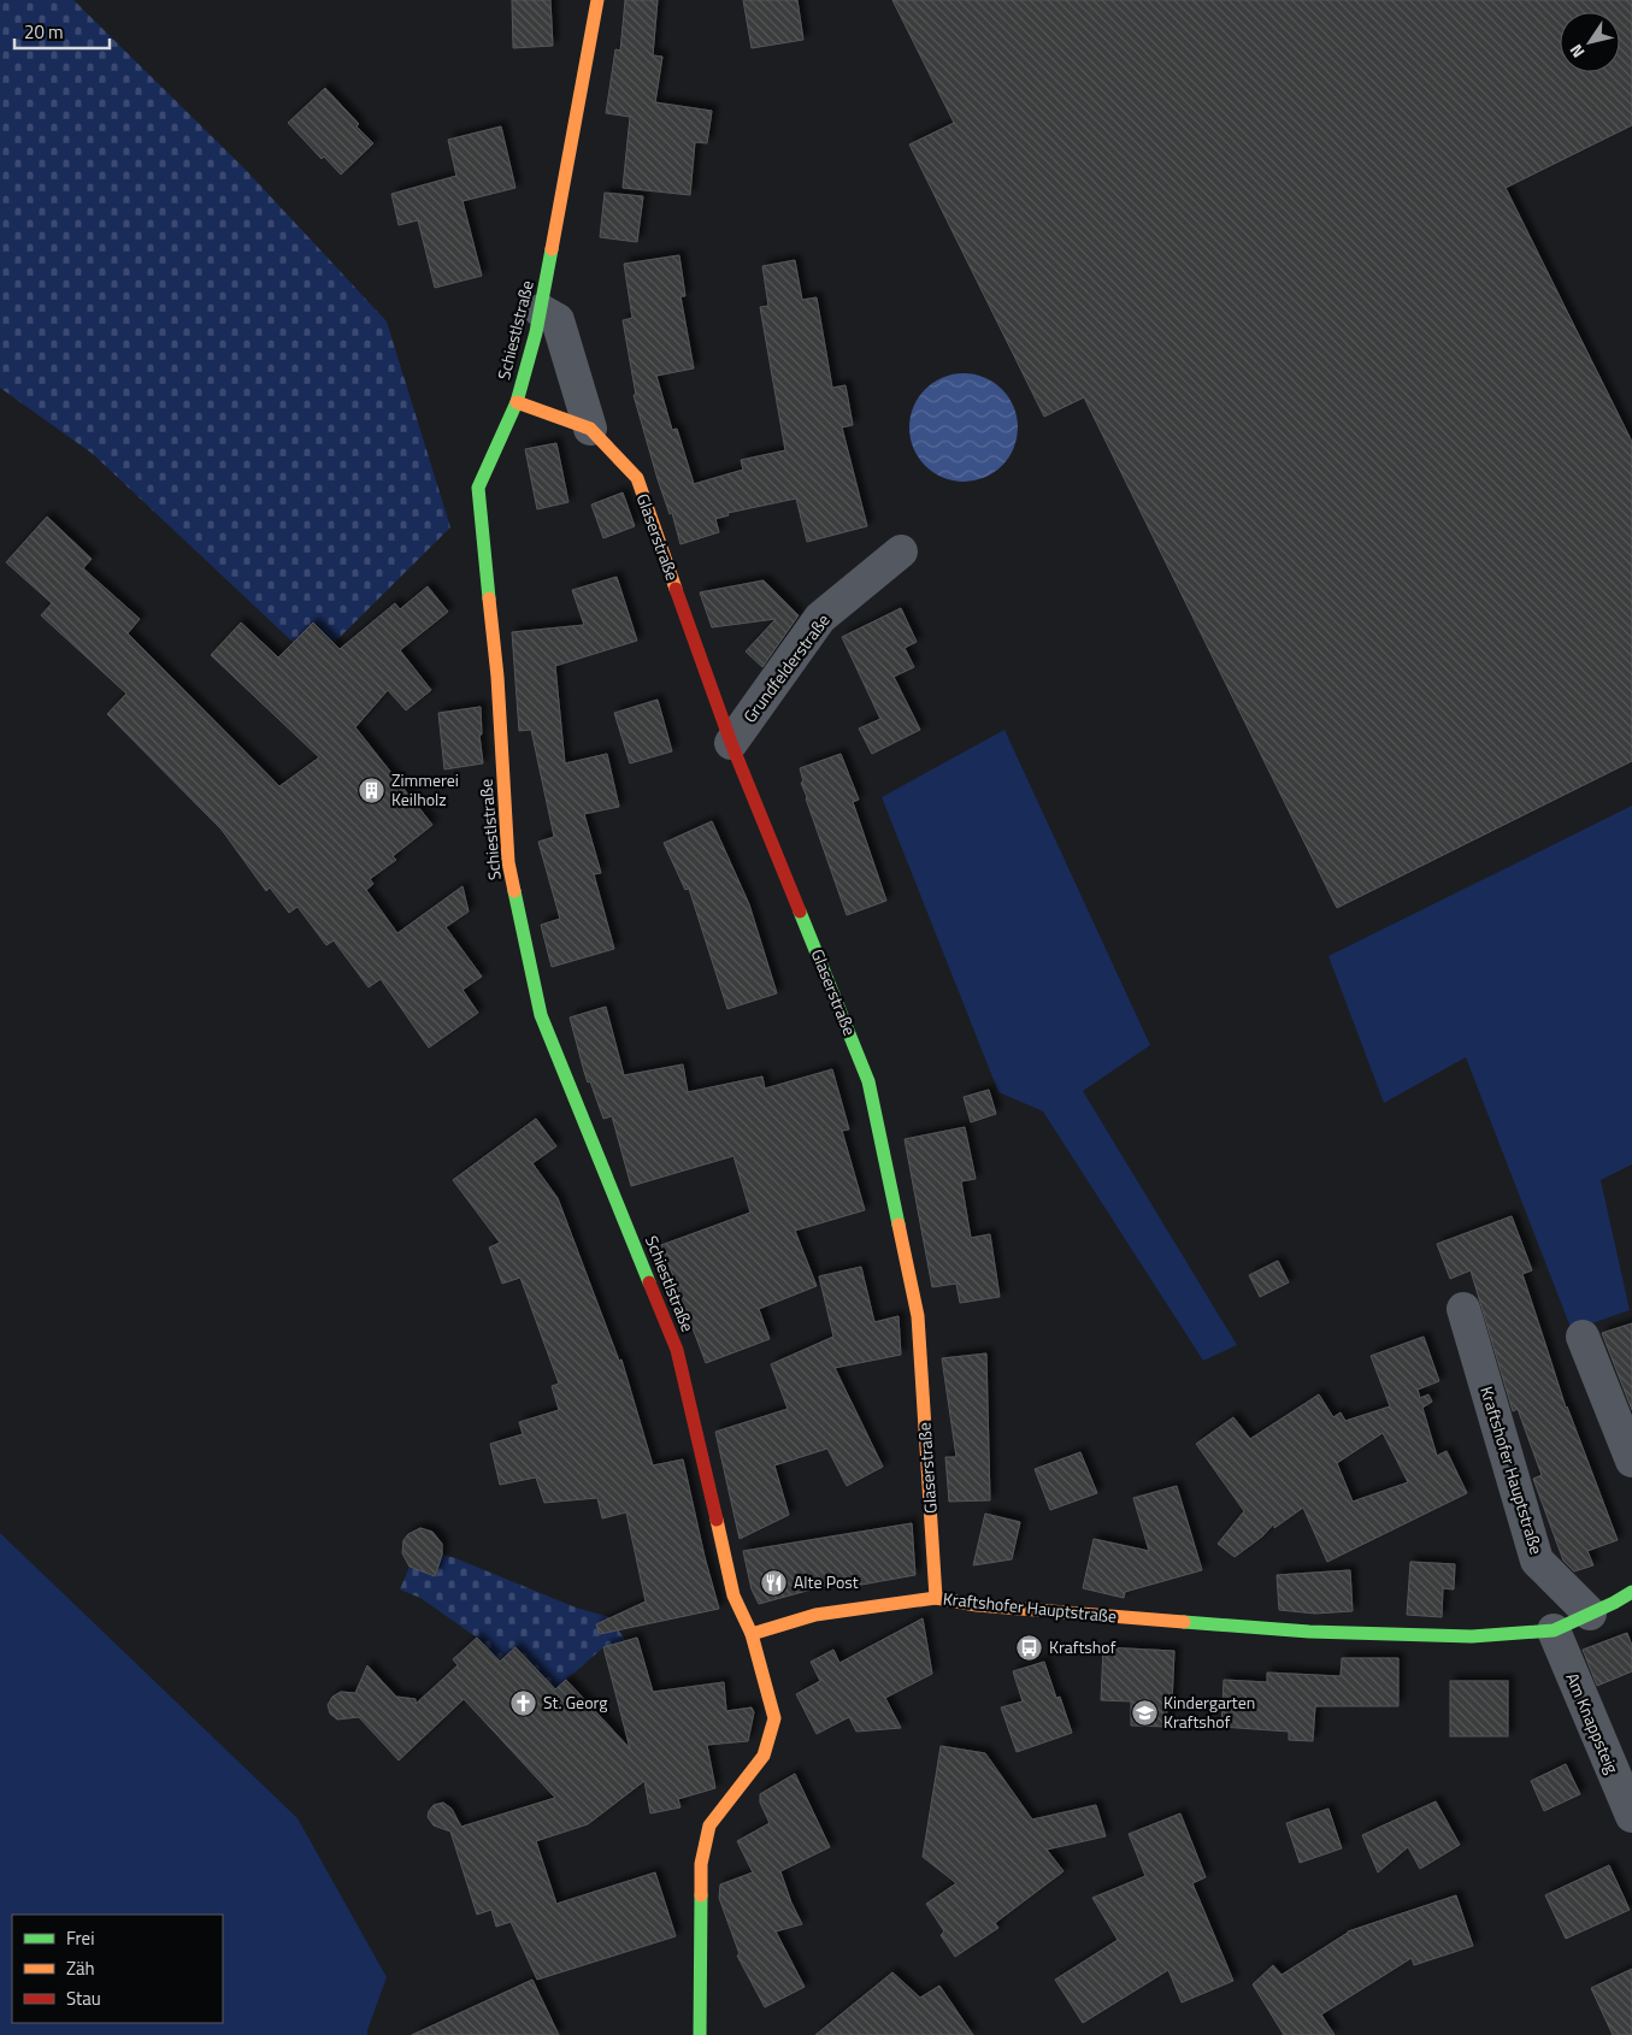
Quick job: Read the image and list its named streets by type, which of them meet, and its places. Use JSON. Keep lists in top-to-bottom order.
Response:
{
  "streets": {
    "street": [
      "Schiestlstraße",
      "Glaserstraße",
      "Grundfelderstraße",
      "Kraftshofer Hauptstraße",
      "Am Knappsteig"
    ]
  },
  "crossings": [
    ["Schiestlstraße", "Glaserstraße"],
    ["Schiestlstraße", "Kraftshofer Hauptstraße"],
    ["Glaserstraße", "Grundfelderstraße"],
    ["Glaserstraße", "Kraftshofer Hauptstraße"],
    ["Kraftshofer Hauptstraße", "Am Knappsteig"]
  ],
  "places": {
    "building": ["Zimmerei Keilholz"],
    "restaurant": ["Alte Post"],
    "bus stop": ["Kraftshof"],
    "church": ["St. Georg"],
    "school or university": ["Kindergarten Kraftshof"]
  },
  "legend": ["Frei", "Zäh", "Stau"],
  "scale_bar": "20 m",
  "north": "bottom left"
}
